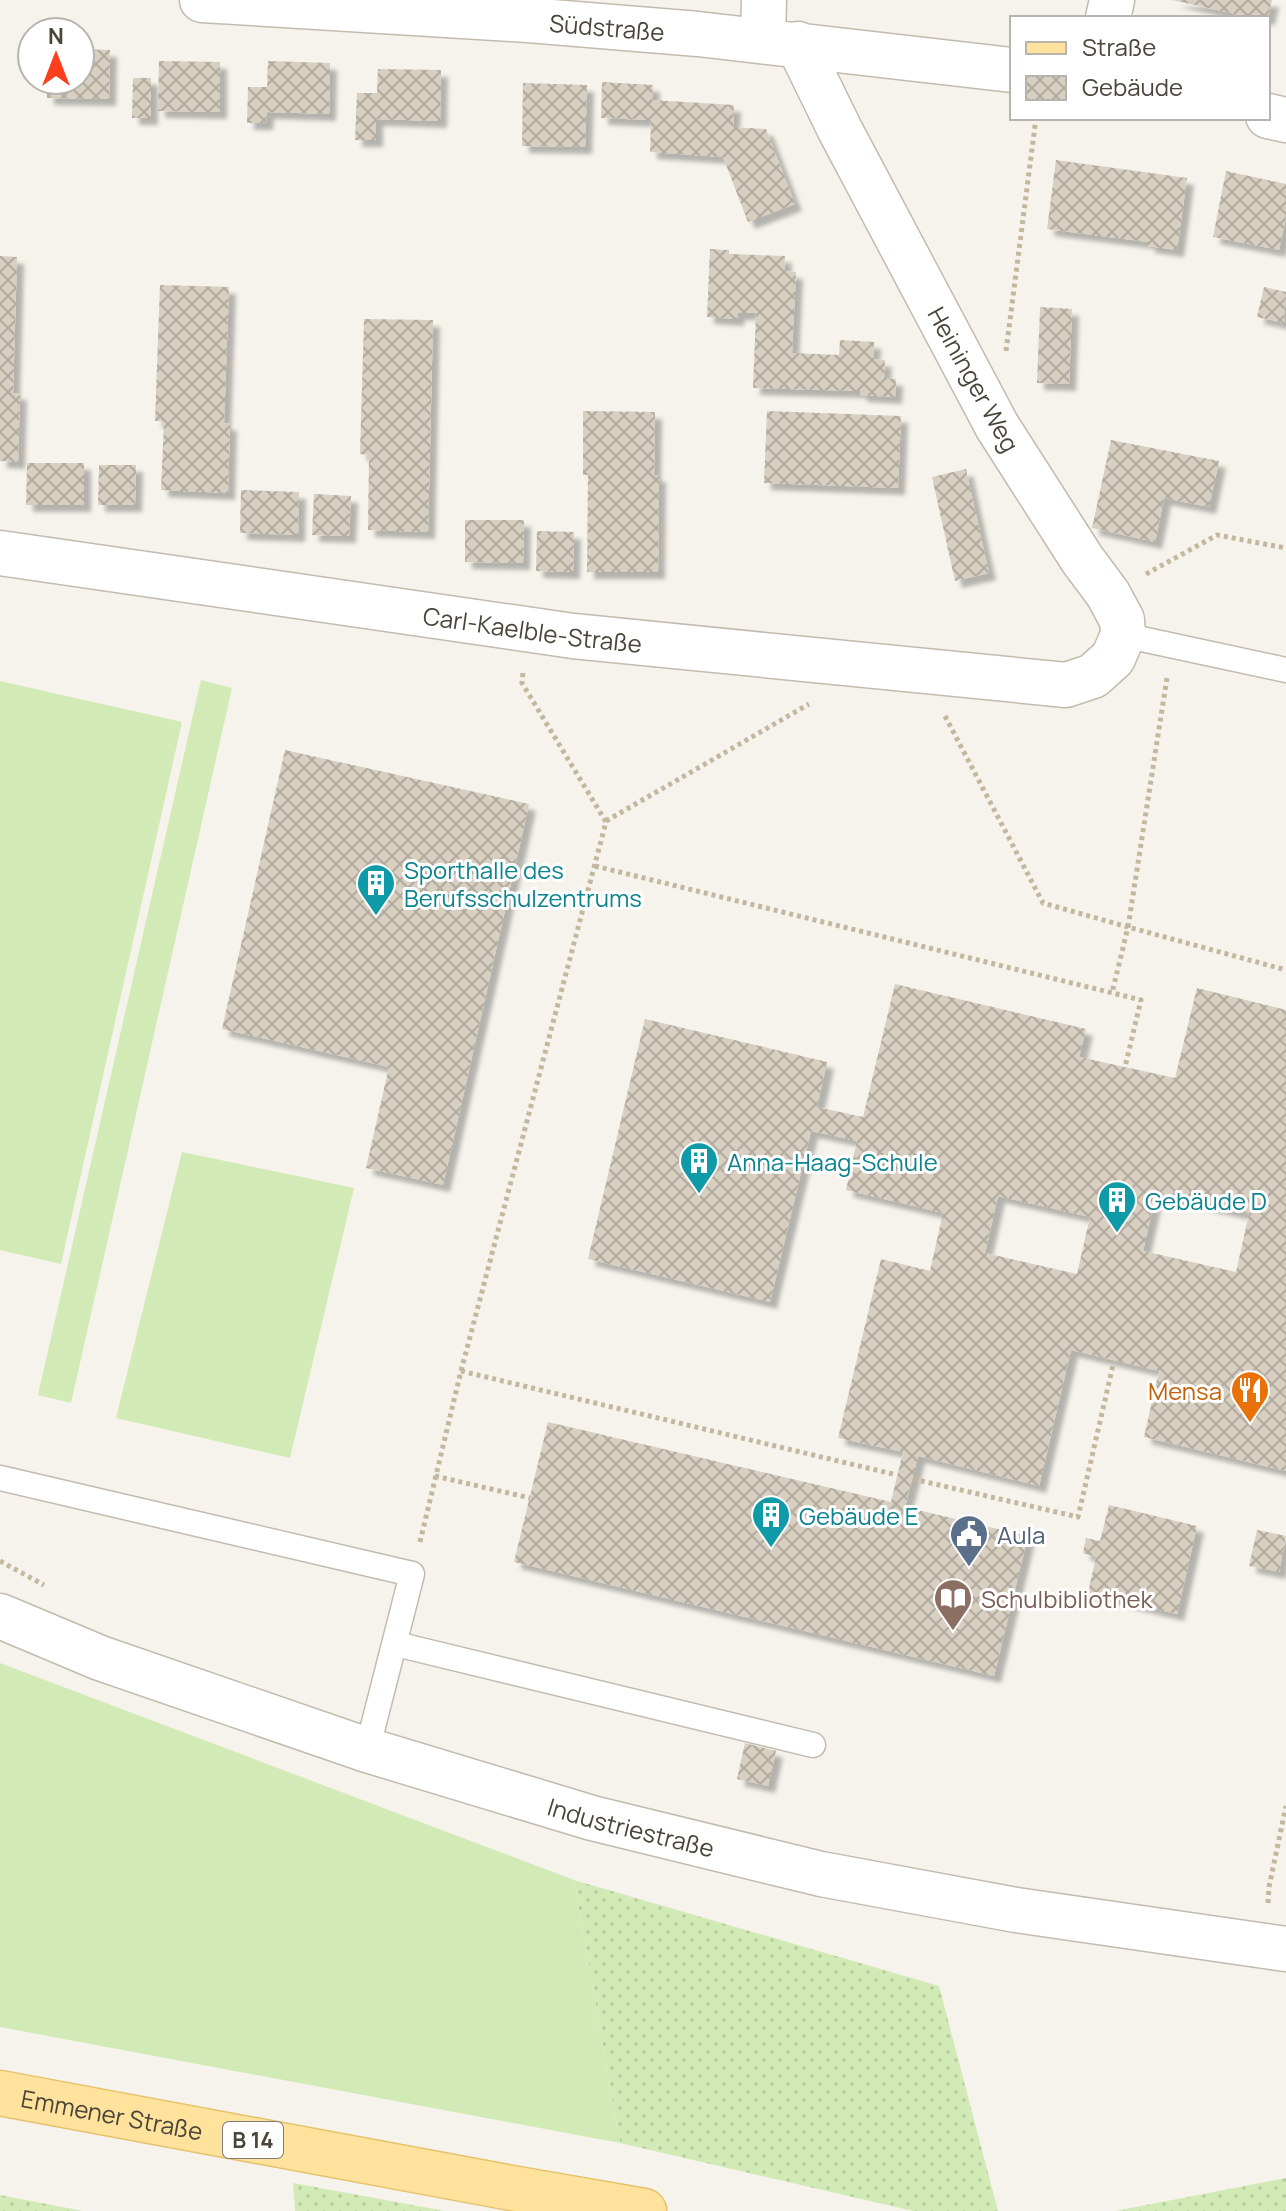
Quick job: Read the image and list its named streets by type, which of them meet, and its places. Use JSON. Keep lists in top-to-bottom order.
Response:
{
  "streets": {
    "main road": ["Emmener Straße", "B 14"],
    "street": [
      "Südstraße",
      "Heininger Weg",
      "Carl-Kaelble-Straße",
      "Industriestraße"
    ]
  },
  "crossings": [
    ["Südstraße", "Heininger Weg"],
    ["Heininger Weg", "Carl-Kaelble-Straße"]
  ],
  "places": {
    "building": [
      "Sporthalle des Berufsschulzentrums",
      "Anna-Haag-Schule",
      "Gebäude D",
      "Gebäude E"
    ],
    "restaurant": ["Mensa"],
    "public building": ["Aula"],
    "library": ["Schulbibliothek"]
  },
  "legend": ["Straße", "Gebäude"],
  "north": "top"
}
